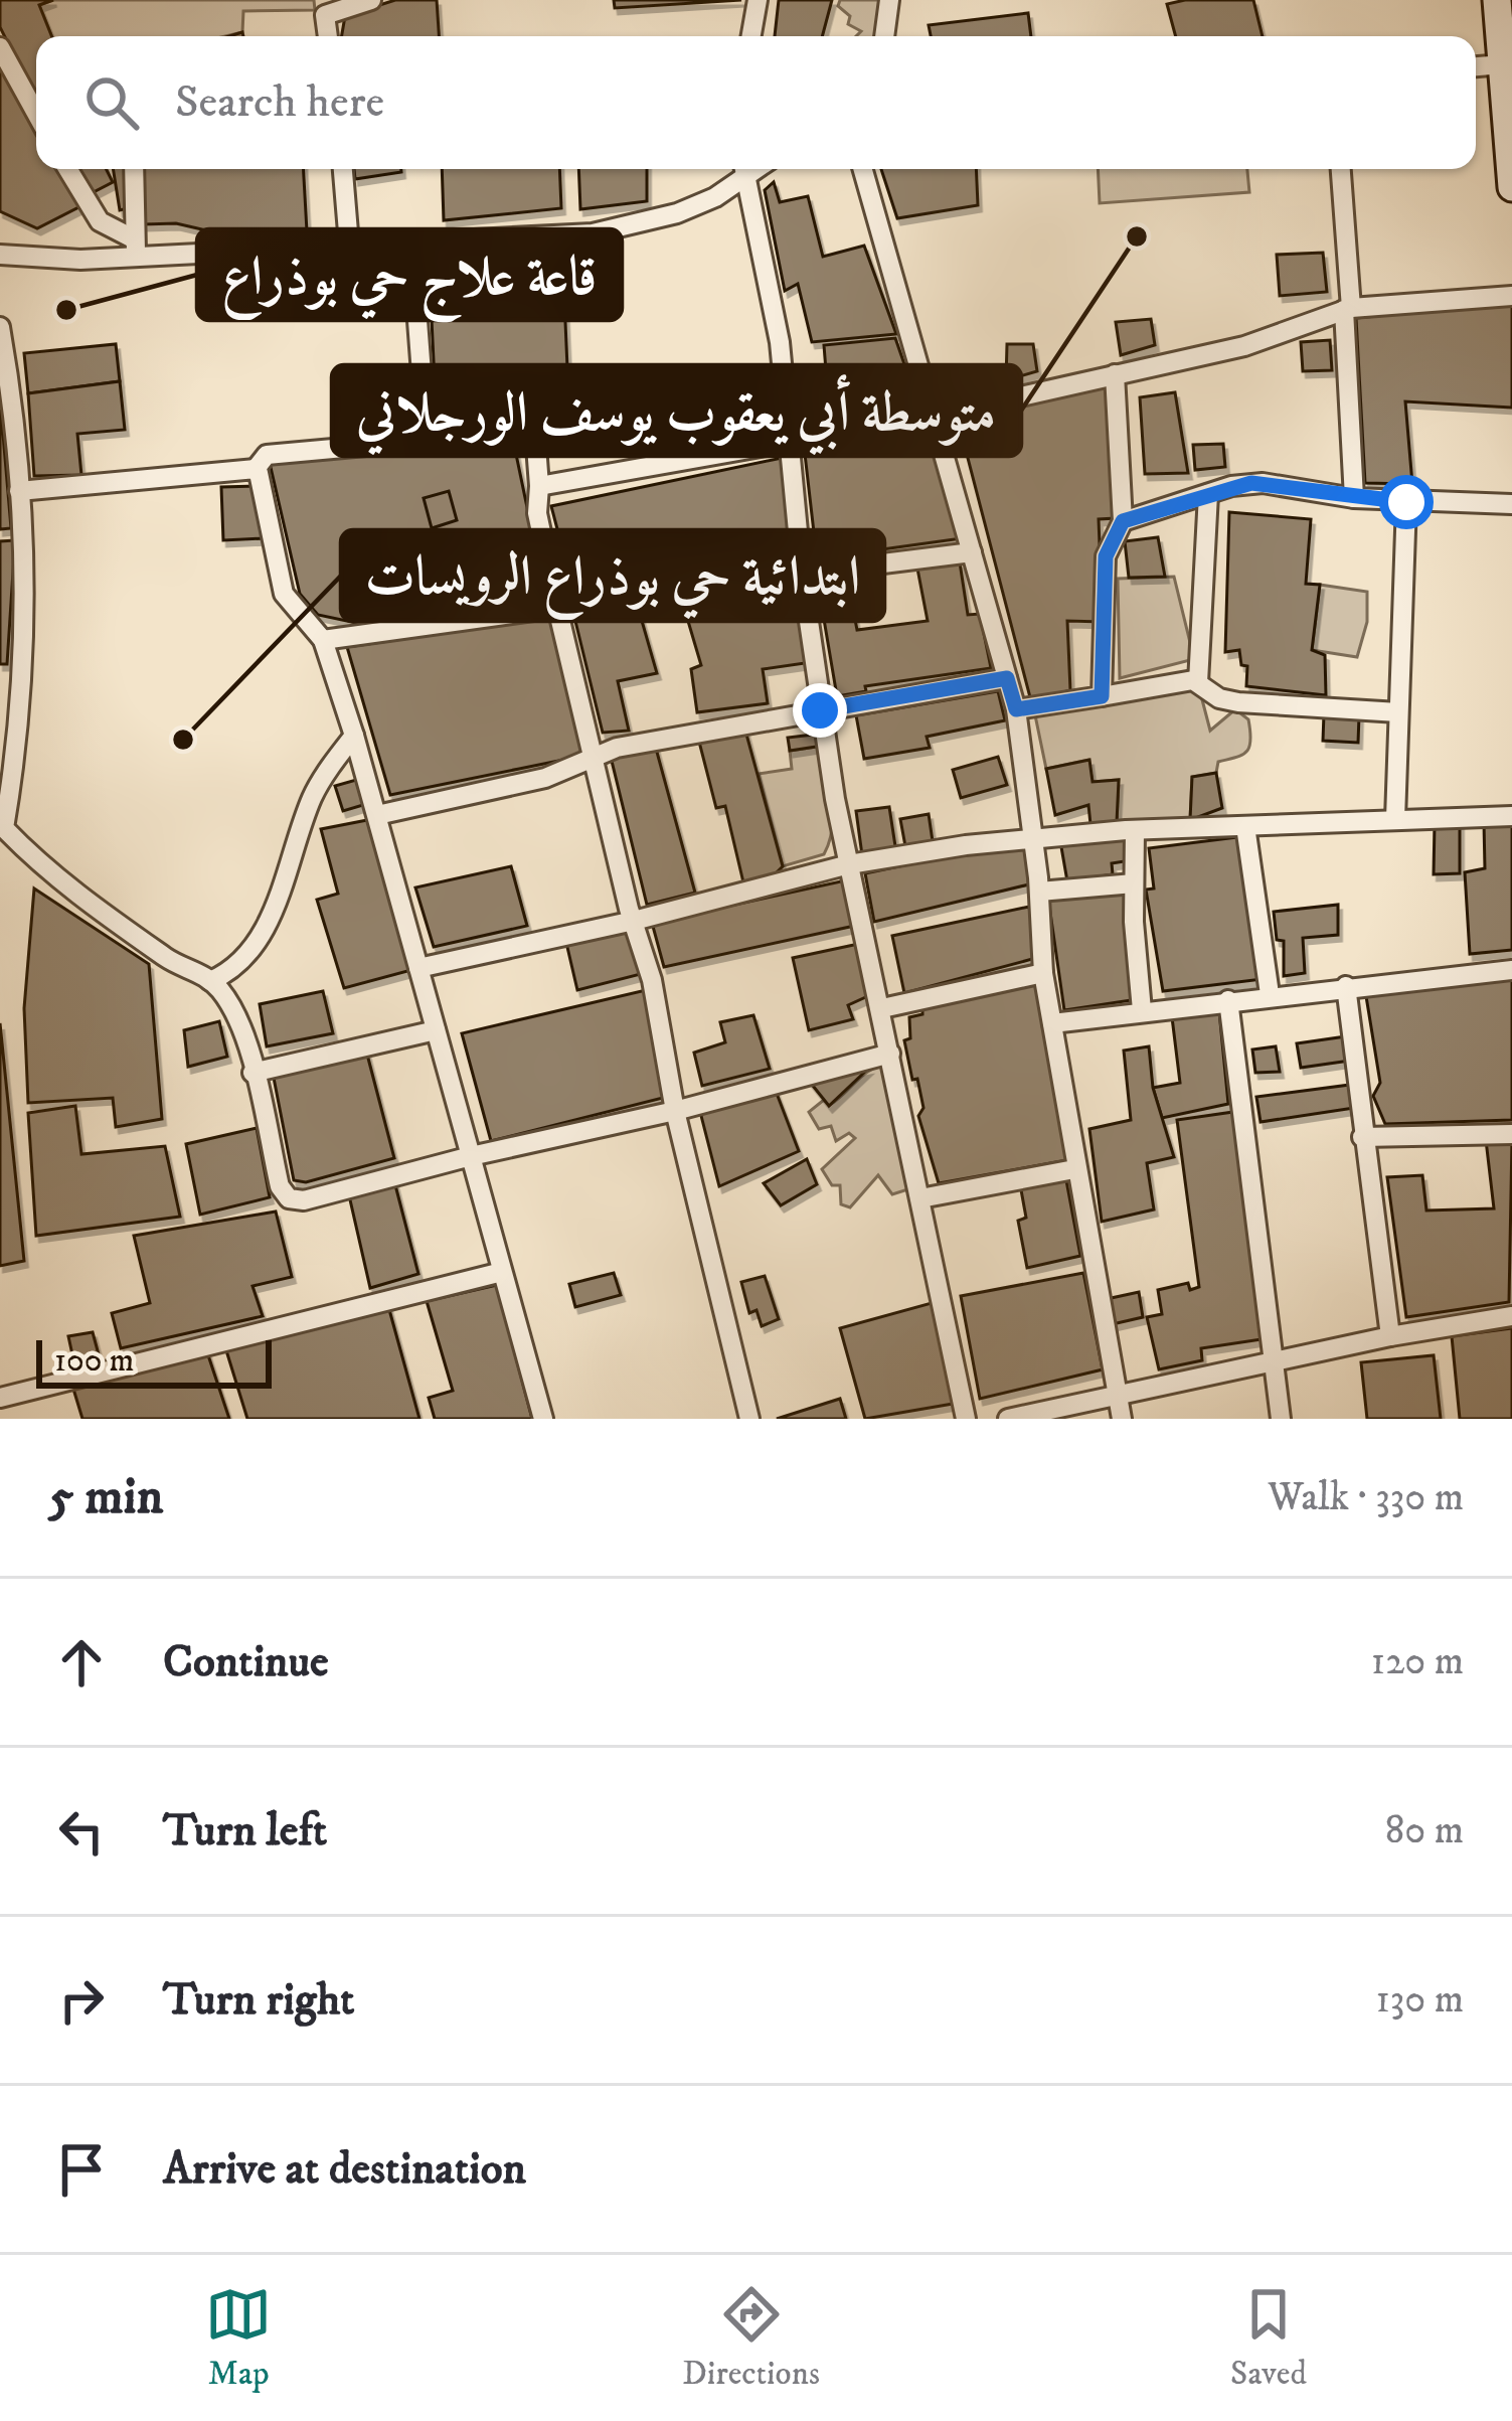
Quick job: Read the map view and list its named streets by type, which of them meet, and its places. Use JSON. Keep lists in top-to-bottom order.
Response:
{
  "places": ["متوسطة أبي يعقوب يوسف الورجلاني", "قاعة علاج حي بوذراع", "ابتدائية حي بوذراع الرويسات"],
  "scale_bar": "100 m",
  "page": {
    "search": "Search here",
    "scale": "100 m",
    "heading": ["5 min", "Walk · 330 m"],
    "list": [
      ["Continue", "120 m"],
      ["Turn left", "80 m"],
      ["Turn right", "130 m"],
      "Arrive at destination"
    ],
    "nav": ["Map", "Directions", "Saved"]
  }
}
